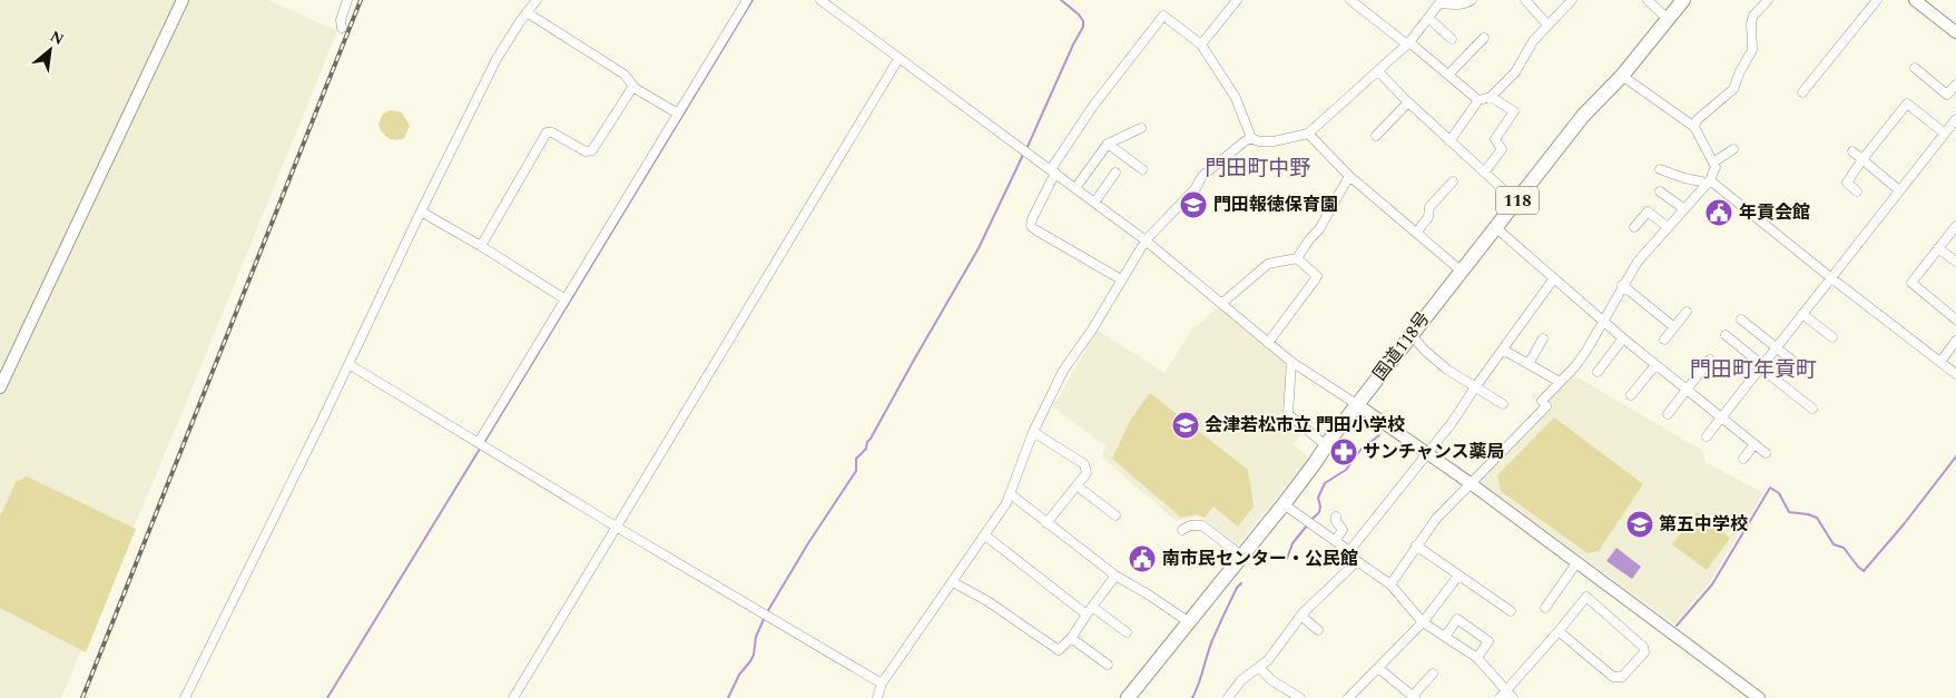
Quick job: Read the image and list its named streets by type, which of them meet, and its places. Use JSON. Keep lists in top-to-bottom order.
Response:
{
  "streets": {
    "highway": ["118", "国道118号"]
  },
  "districts": ["門田町中野", "門田町年貢町"],
  "places": {
    "school or university": ["門田報徳保育園", "会津若松市立 門田小学校", "第五中学校"],
    "public building": ["年貢会館", "南市民センター・公民館"],
    "pharmacy": ["サンチャンス薬局"]
  },
  "north": "top right"
}
